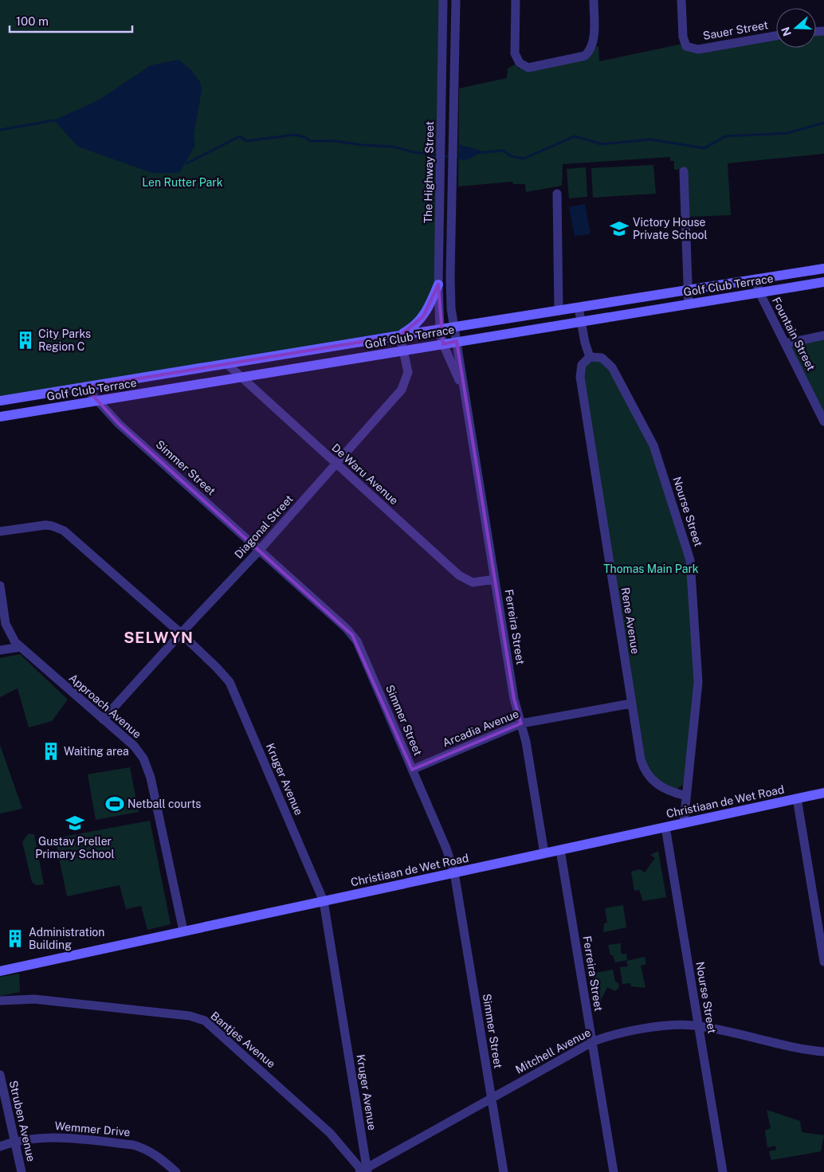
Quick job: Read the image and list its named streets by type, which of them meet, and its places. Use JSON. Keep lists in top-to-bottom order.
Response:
{
  "streets": {
    "street": [
      "Sauer Street",
      "The Highway Street",
      "Golf Club Terrace",
      "Fountain Street",
      "Simmer Street",
      "De Waru Avenue",
      "Nourse Street",
      "Diagonal Street",
      "Rene Avenue",
      "Ferreira Street",
      "Approach Avenue",
      "Arcadia Avenue",
      "Kruger Avenue",
      "Christiaan de Wet Road",
      "Bantjes Avenue",
      "Mitchell Avenue",
      "Struben Avenue",
      "Wemmer Drive"
    ]
  },
  "crossings": [
    ["The Highway Street", "Golf Club Terrace"],
    ["The Highway Street", "Ferreira Street"],
    ["Golf Club Terrace", "Fountain Street"],
    ["Golf Club Terrace", "Simmer Street"],
    ["Golf Club Terrace", "De Waru Avenue"],
    ["Golf Club Terrace", "Diagonal Street"],
    ["Golf Club Terrace", "Ferreira Street"],
    ["Simmer Street", "Diagonal Street"],
    ["Simmer Street", "Arcadia Avenue"],
    ["Simmer Street", "Christiaan de Wet Road"],
    ["Simmer Street", "Mitchell Avenue"],
    ["De Waru Avenue", "Diagonal Street"],
    ["De Waru Avenue", "Ferreira Street"],
    ["Nourse Street", "Rene Avenue"],
    ["Nourse Street", "Christiaan de Wet Road"],
    ["Nourse Street", "Mitchell Avenue"],
    ["Diagonal Street", "Approach Avenue"],
    ["Diagonal Street", "Kruger Avenue"],
    ["Rene Avenue", "Arcadia Avenue"],
    ["Ferreira Street", "Arcadia Avenue"],
    ["Ferreira Street", "Christiaan de Wet Road"],
    ["Ferreira Street", "Mitchell Avenue"],
    ["Approach Avenue", "Christiaan de Wet Road"],
    ["Kruger Avenue", "Christiaan de Wet Road"],
    ["Kruger Avenue", "Bantjes Avenue"],
    ["Kruger Avenue", "Mitchell Avenue"],
    ["Bantjes Avenue", "Mitchell Avenue"],
    ["Struben Avenue", "Wemmer Drive"]
  ],
  "districts": ["SELWYN"],
  "parks": ["Len Rutter Park", "Thomas Main Park"],
  "places": {
    "school or university": ["Victory House Private School", "Gustav Preller Primary School"],
    "building": ["City Parks Region C", "Waiting area", "Administration Building"],
    "sports": ["Netball courts"]
  },
  "scale_bar": "100 m",
  "north": "left"
}
